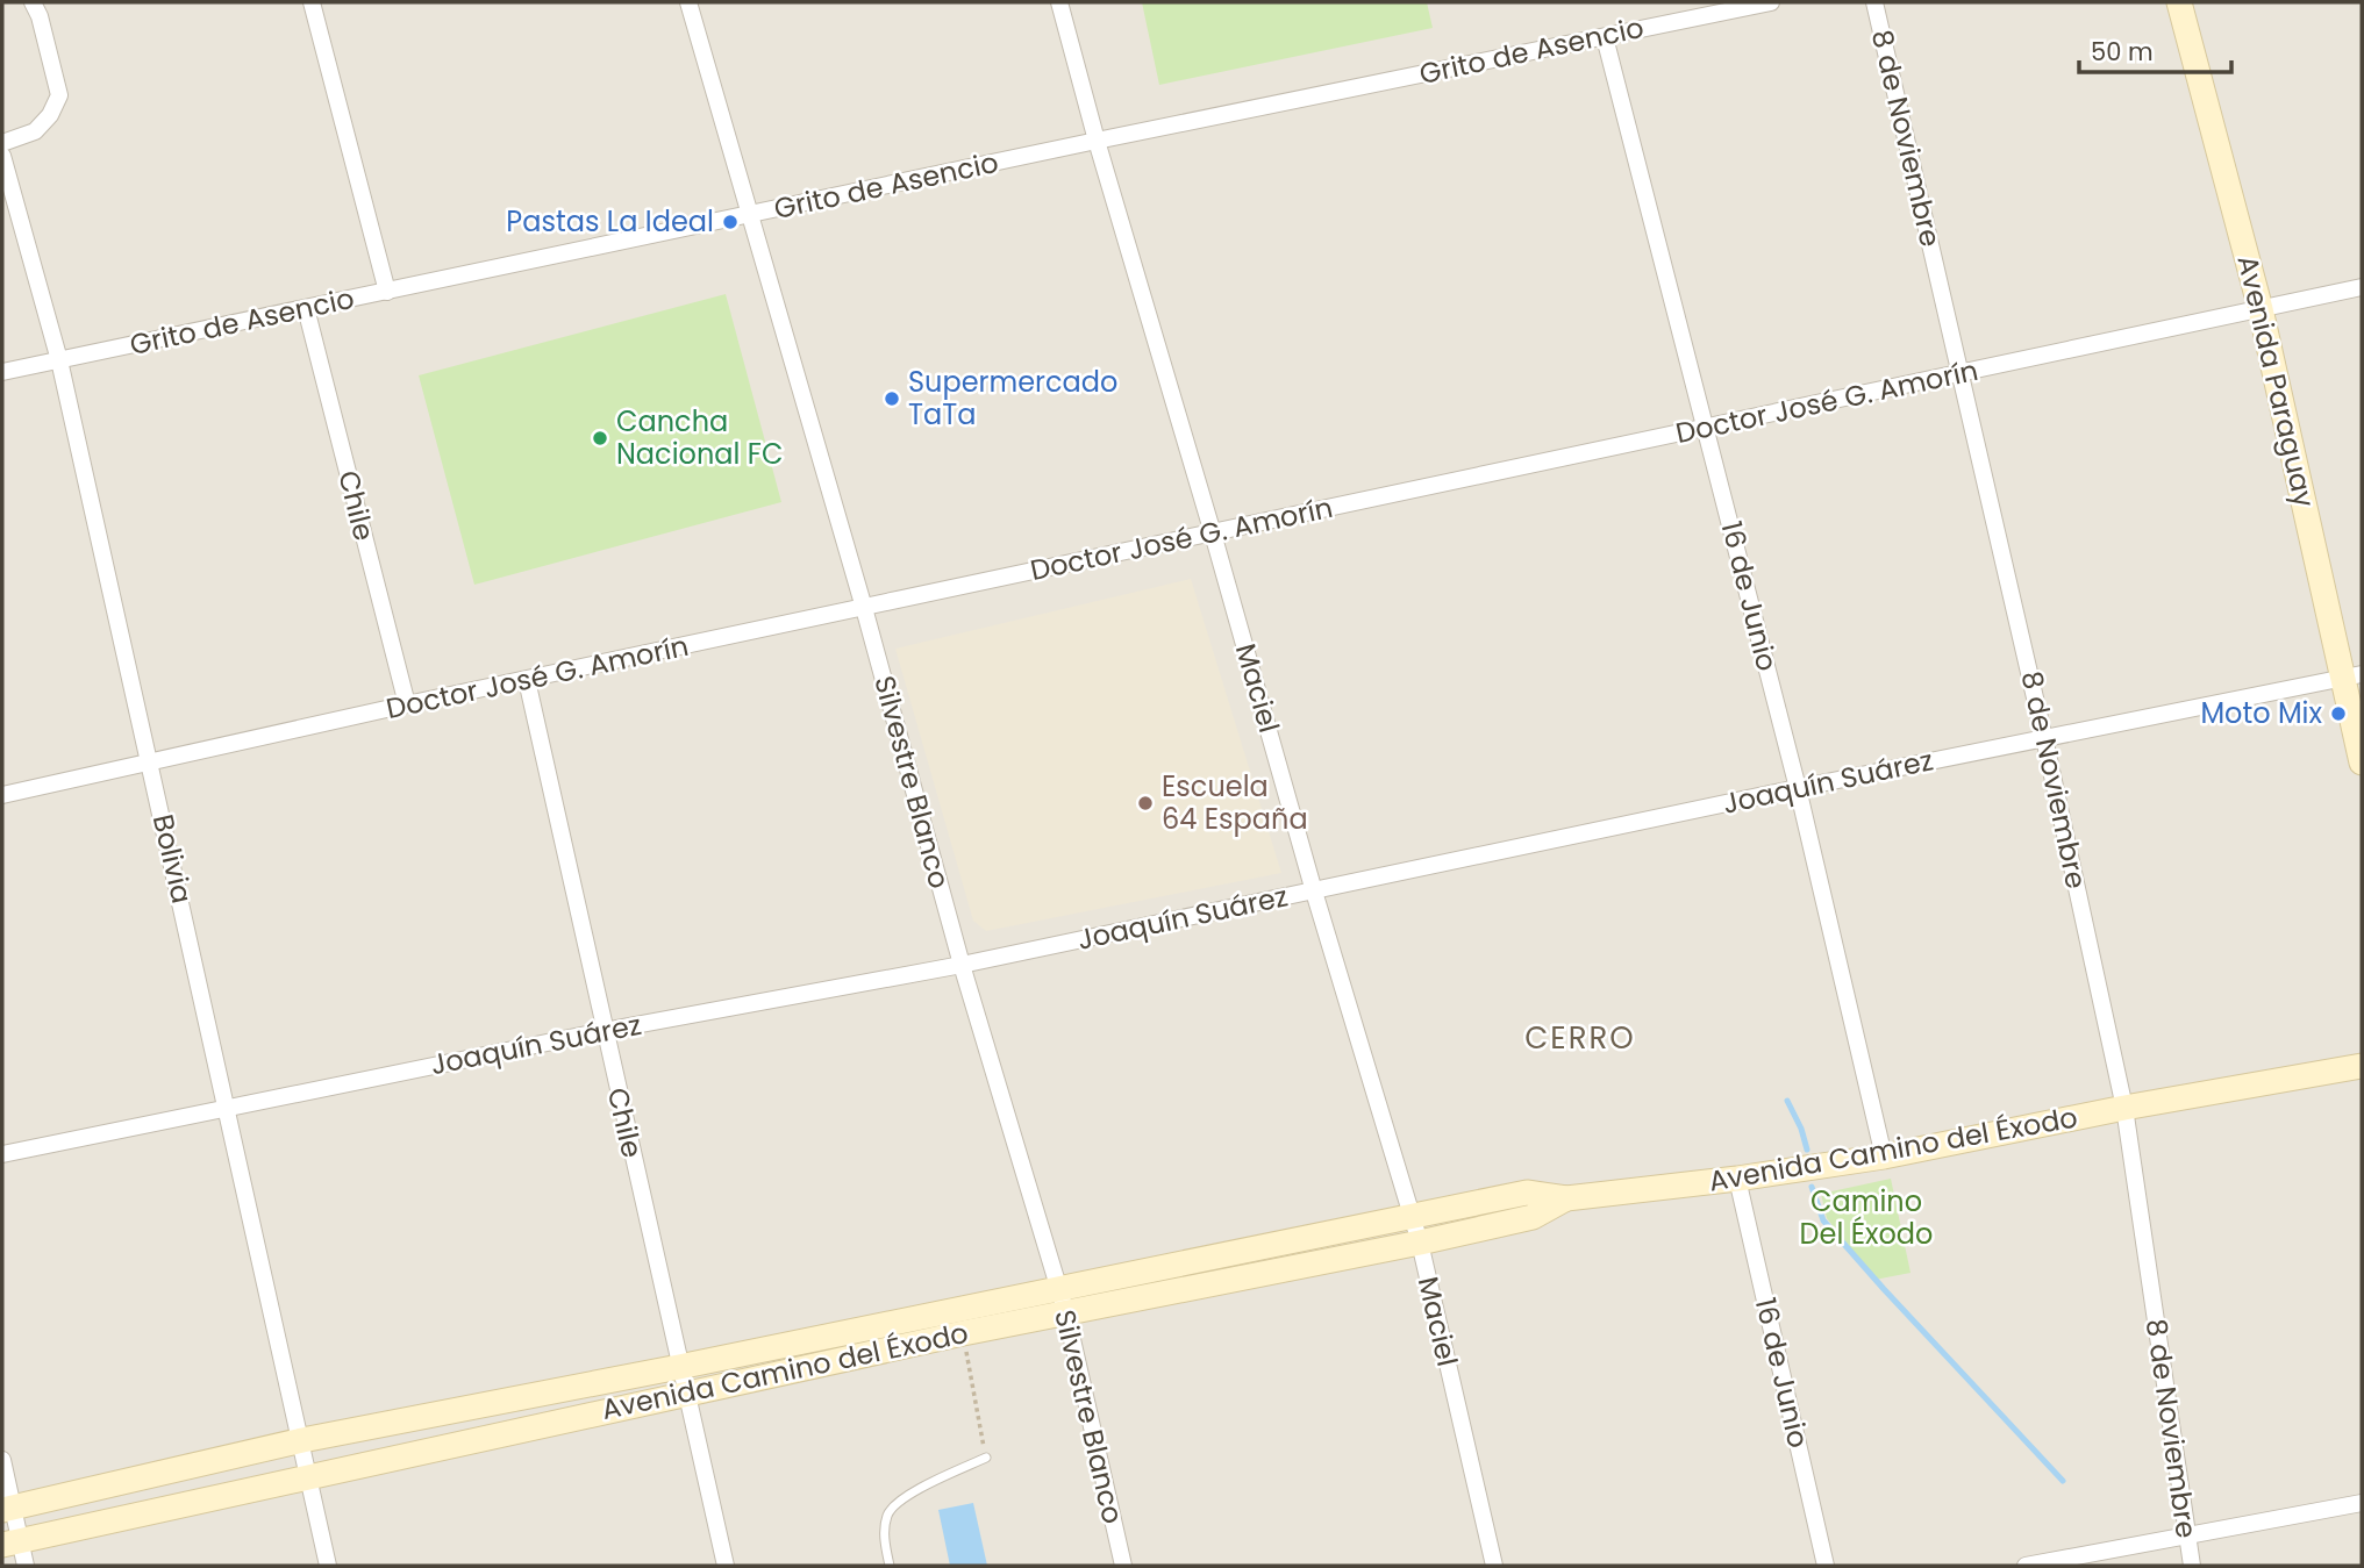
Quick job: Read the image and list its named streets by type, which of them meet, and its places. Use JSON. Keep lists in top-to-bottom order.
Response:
{
  "streets": {
    "street": [
      "Grito de Asencio",
      "8 de Noviembre",
      "Avenida Paraguay",
      "Doctor José G. Amorín",
      "Chile",
      "16 de Junio",
      "Maciel",
      "Silvestre Blanco",
      "Joaquín Suárez",
      "Bolivia",
      "Avenida Camino del Éxodo"
    ]
  },
  "crossings": [
    ["Grito de Asencio", "Chile"],
    ["Grito de Asencio", "16 de Junio"],
    ["Grito de Asencio", "Maciel"],
    ["Grito de Asencio", "Silvestre Blanco"],
    ["Grito de Asencio", "Bolivia"],
    ["8 de Noviembre", "Doctor José G. Amorín"],
    ["8 de Noviembre", "Joaquín Suárez"],
    ["8 de Noviembre", "Avenida Camino del Éxodo"],
    ["Avenida Paraguay", "Doctor José G. Amorín"],
    ["Avenida Paraguay", "Joaquín Suárez"],
    ["Doctor José G. Amorín", "Chile"],
    ["Doctor José G. Amorín", "16 de Junio"],
    ["Doctor José G. Amorín", "Maciel"],
    ["Doctor José G. Amorín", "Silvestre Blanco"],
    ["Doctor José G. Amorín", "Bolivia"],
    ["Chile", "Joaquín Suárez"],
    ["Chile", "Avenida Camino del Éxodo"],
    ["16 de Junio", "Joaquín Suárez"],
    ["16 de Junio", "Avenida Camino del Éxodo"],
    ["Maciel", "Joaquín Suárez"],
    ["Maciel", "Avenida Camino del Éxodo"],
    ["Silvestre Blanco", "Joaquín Suárez"],
    ["Silvestre Blanco", "Avenida Camino del Éxodo"],
    ["Joaquín Suárez", "Bolivia"],
    ["Bolivia", "Avenida Camino del Éxodo"]
  ],
  "districts": ["CERRO"],
  "parks": ["Camino Del Éxodo"],
  "places": [
    "Pastas La Ideal",
    "Supermercado TaTa",
    "Cancha Nacional FC",
    "Moto Mix",
    "Escuela 64 España"
  ],
  "scale_bar": "50 m"
}
